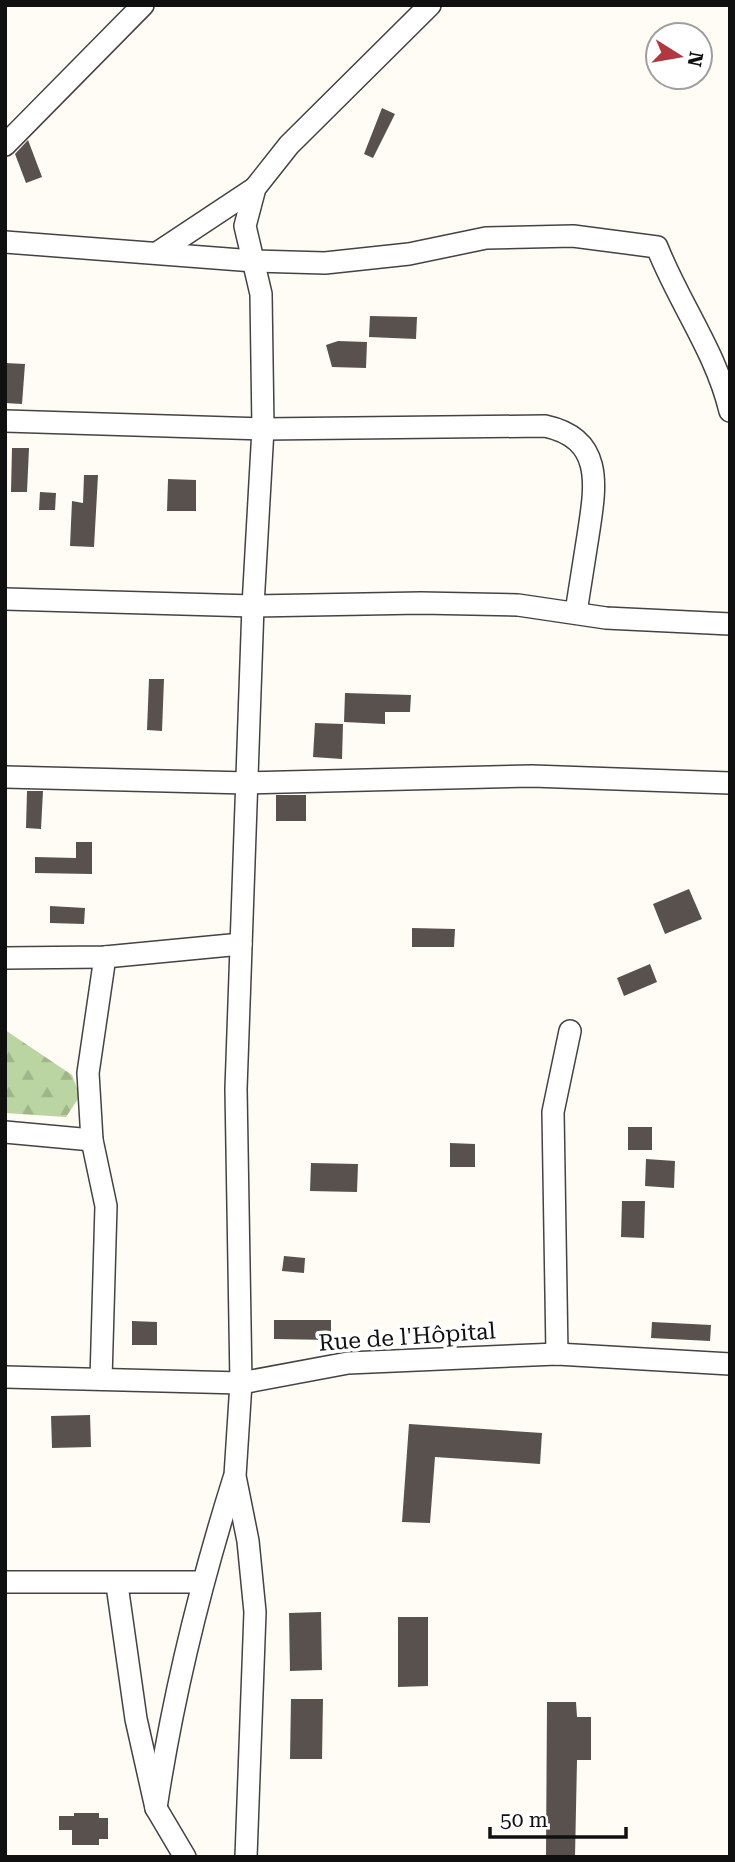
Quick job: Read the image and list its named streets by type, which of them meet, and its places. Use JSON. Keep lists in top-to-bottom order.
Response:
{
  "streets": {
    "street": ["Rue de l'Hôpital"]
  },
  "scale_bar": "50 m",
  "north": "right"
}
